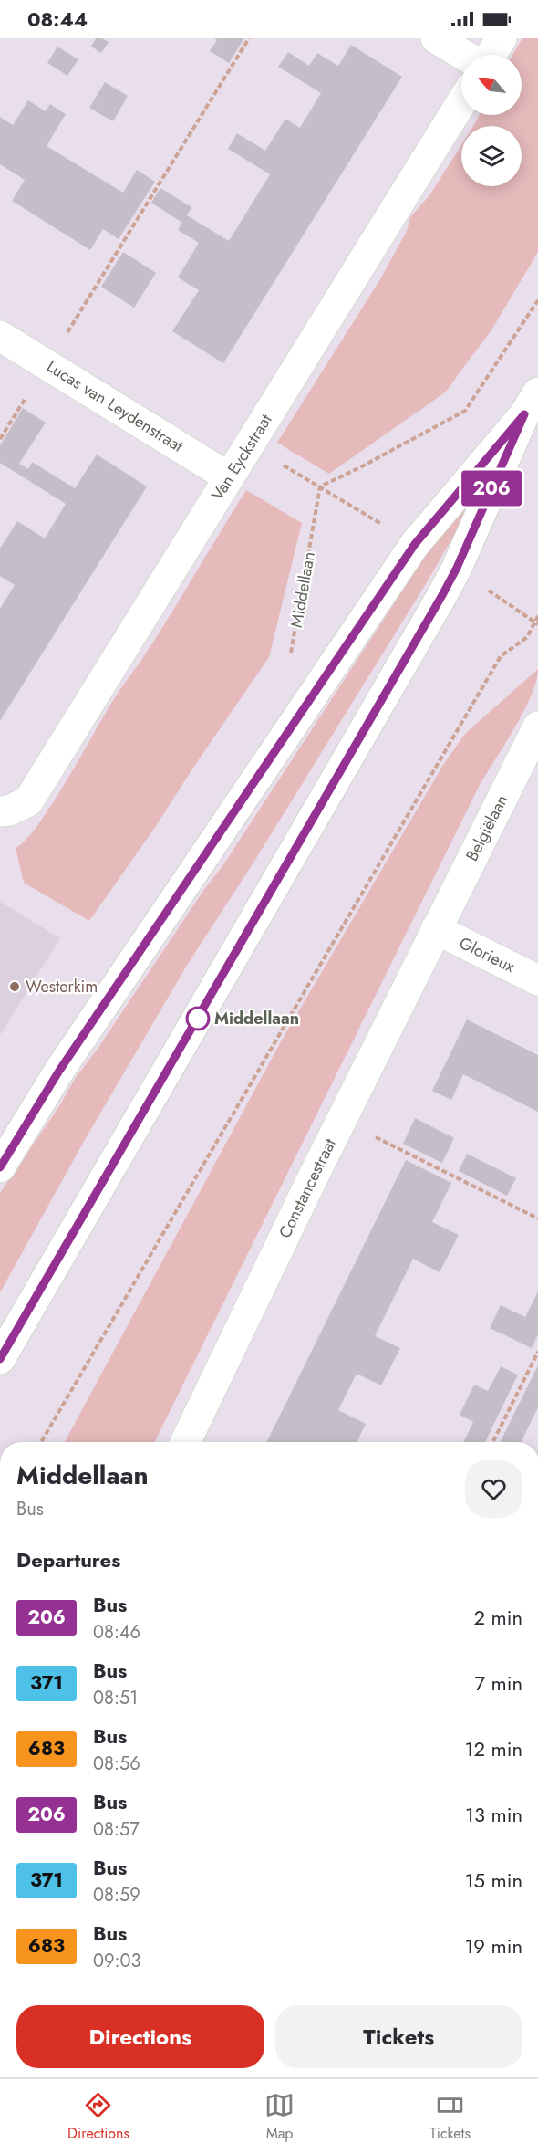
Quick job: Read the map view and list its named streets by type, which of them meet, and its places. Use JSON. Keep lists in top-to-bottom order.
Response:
{
  "streets": {
    "street": [
      "Lucas van Leydenstraat",
      "Van Eyckstraat",
      "Belgiëlaan",
      "Glorieux",
      "Constancestraat"
    ],
    "path": ["Middellaan"]
  },
  "crossings": [
    ["Lucas van Leydenstraat", "Van Eyckstraat"],
    ["Belgiëlaan", "Glorieux"],
    ["Belgiëlaan", "Constancestraat"],
    ["Glorieux", "Constancestraat"]
  ],
  "places": ["Westerkim", "Middellaan"],
  "lines": ["bus line 206"],
  "north": "top left",
  "page": {
    "status": "08:44",
    "on_map": "206",
    "heading": [
      ["Middellaan", "Bus"],
      "Departures"
    ],
    "list": [
      {
        "mark": "206",
        "name": "Bus",
        "note": "08:46",
        "value": "2 min"
      },
      {
        "mark": "371",
        "name": "Bus",
        "note": "08:51",
        "value": "7 min"
      },
      {
        "mark": "683",
        "name": "Bus",
        "note": "08:56",
        "value": "12 min"
      },
      {
        "mark": "206",
        "name": "Bus",
        "note": "08:57",
        "value": "13 min"
      },
      {
        "mark": "371",
        "name": "Bus",
        "note": "08:59",
        "value": "15 min"
      },
      {
        "mark": "683",
        "name": "Bus",
        "note": "09:03",
        "value": "19 min"
      }
    ],
    "buttons": ["Directions", "Tickets"],
    "tabs": ["Directions", "Map", "Tickets"]
  }
}
